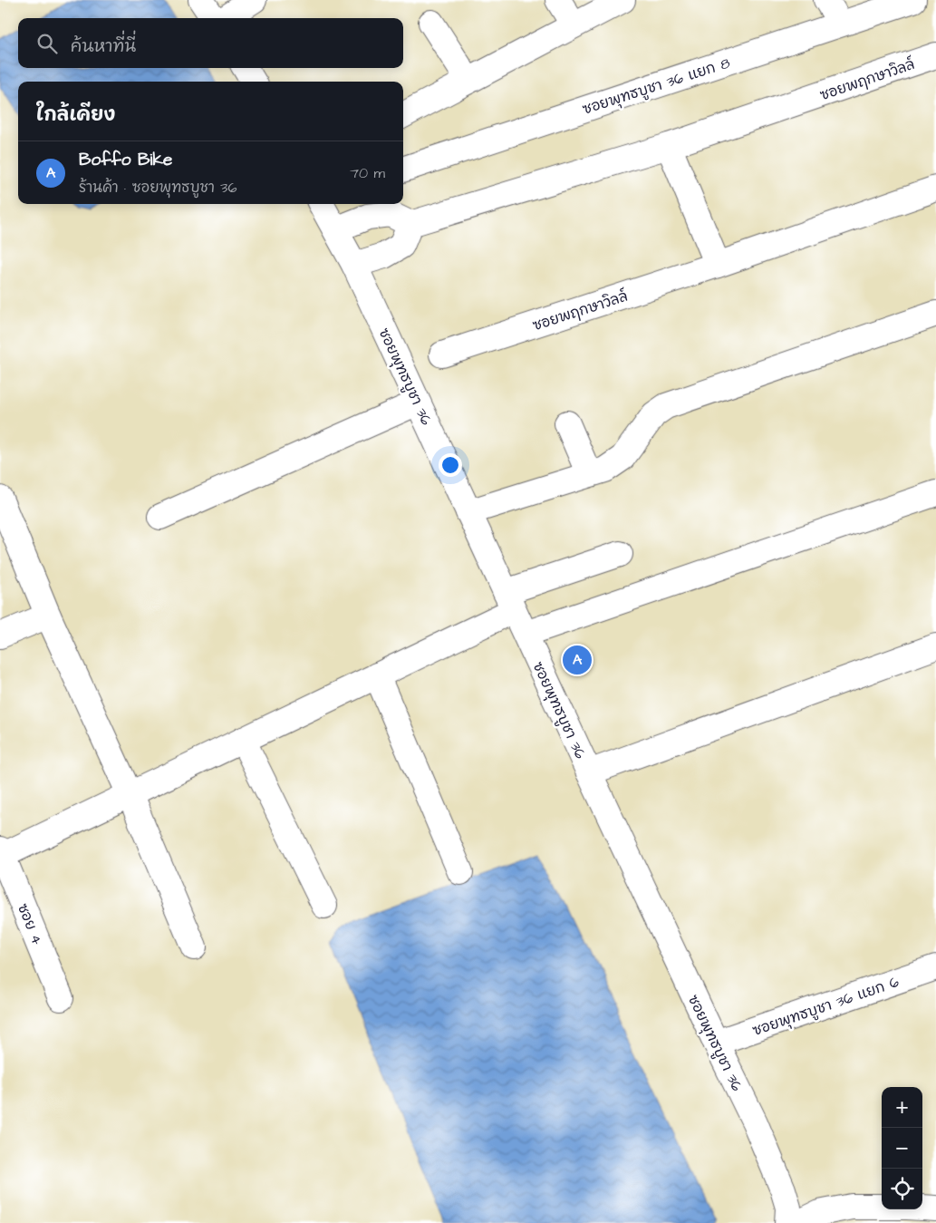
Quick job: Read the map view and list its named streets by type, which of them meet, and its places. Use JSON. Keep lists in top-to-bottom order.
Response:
{
  "streets": {
    "street": [
      "ซอยพฤกษาวิลล์",
      "ซอยพุทธบูชา 36 แยก 8",
      "ซอยพุทธบูชา 36",
      "ซอย 4",
      "ซอยพุทธบูชา 36 แยก 6"
    ]
  },
  "crossings": [
    ["ซอยพุทธบูชา 36", "ซอยพุทธบูชา 36 แยก 6"]
  ],
  "page": {
    "search": "ค้นหาที่นี่",
    "heading": "ใกล้เคียง",
    "list": [
      {
        "mark": "A",
        "name": "Boffo Bike",
        "note": "ร้านค้า · ซอยพุทธบูชา 36",
        "value": "70 m"
      }
    ],
    "pins": "A",
    "map_buttons": ["+", "−"]
  }
}
